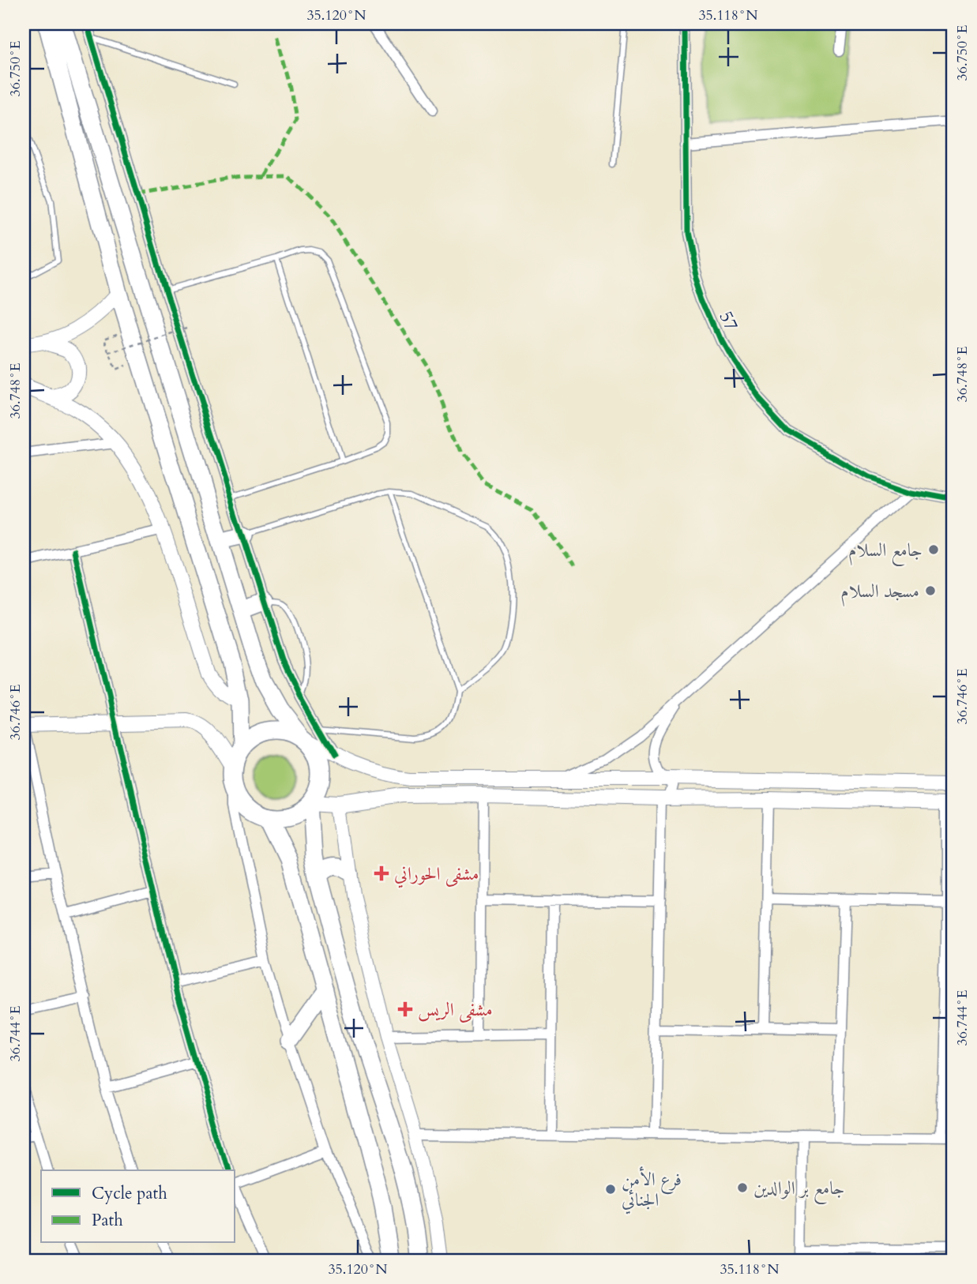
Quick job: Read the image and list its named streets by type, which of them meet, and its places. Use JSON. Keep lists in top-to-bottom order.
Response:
{
  "streets": {
    "street": ["57"]
  },
  "places": {
    "other": [
      "جامع السلام",
      "مسجد السلام",
      "جامع بر الوالدين",
      "فرع الأمن الجنائي"
    ],
    "health": ["مشفى الحوراني", "مشفى الريس"]
  },
  "legend": ["Cycle path", "Path"],
  "coordinates": [
    "35.120°N",
    "35.118°N",
    "36.750°E",
    "36.748°E",
    "36.746°E",
    "36.744°E"
  ]
}
